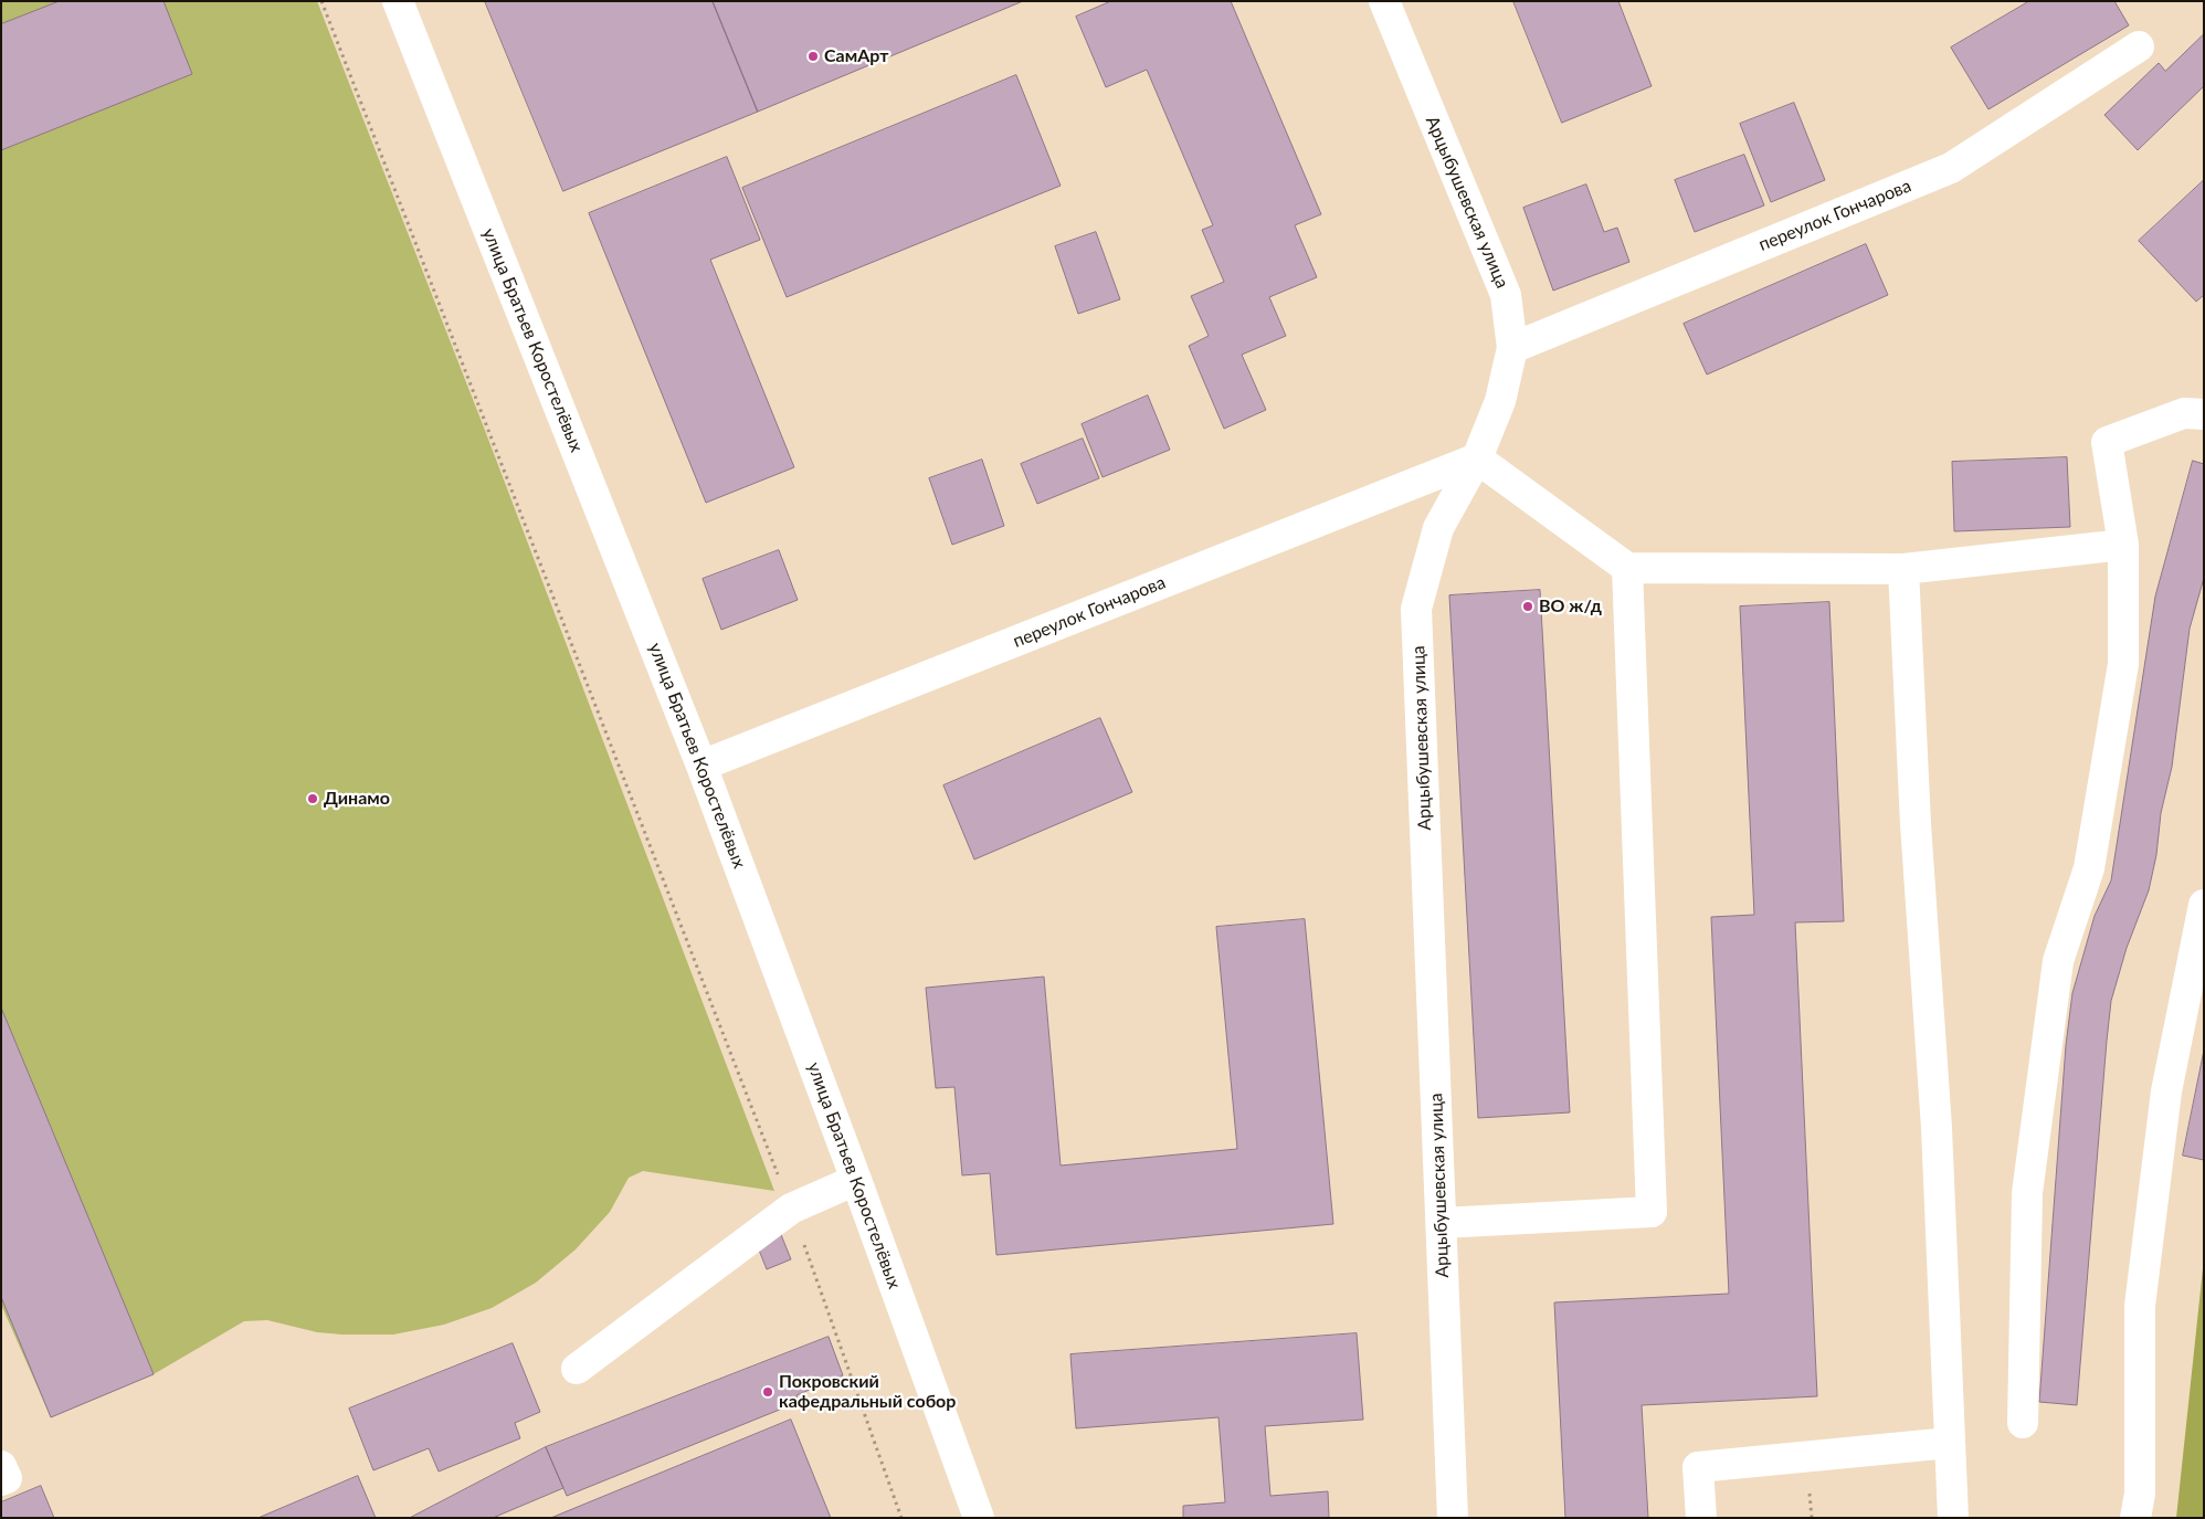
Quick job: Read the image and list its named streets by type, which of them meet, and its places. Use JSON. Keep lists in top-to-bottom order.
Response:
{
  "streets": {
    "street": ["Арцыбушевская улица", "переулок Гончарова", "улица Братьев Коростелёвых"]
  },
  "crossings": [
    ["Арцыбушевская улица", "переулок Гончарова"],
    ["переулок Гончарова", "улица Братьев Коростелёвых"]
  ],
  "places": [
    "СамАрт",
    "ВО ж/д",
    "Динамо",
    "Покровский кафедральный собор"
  ]
}
